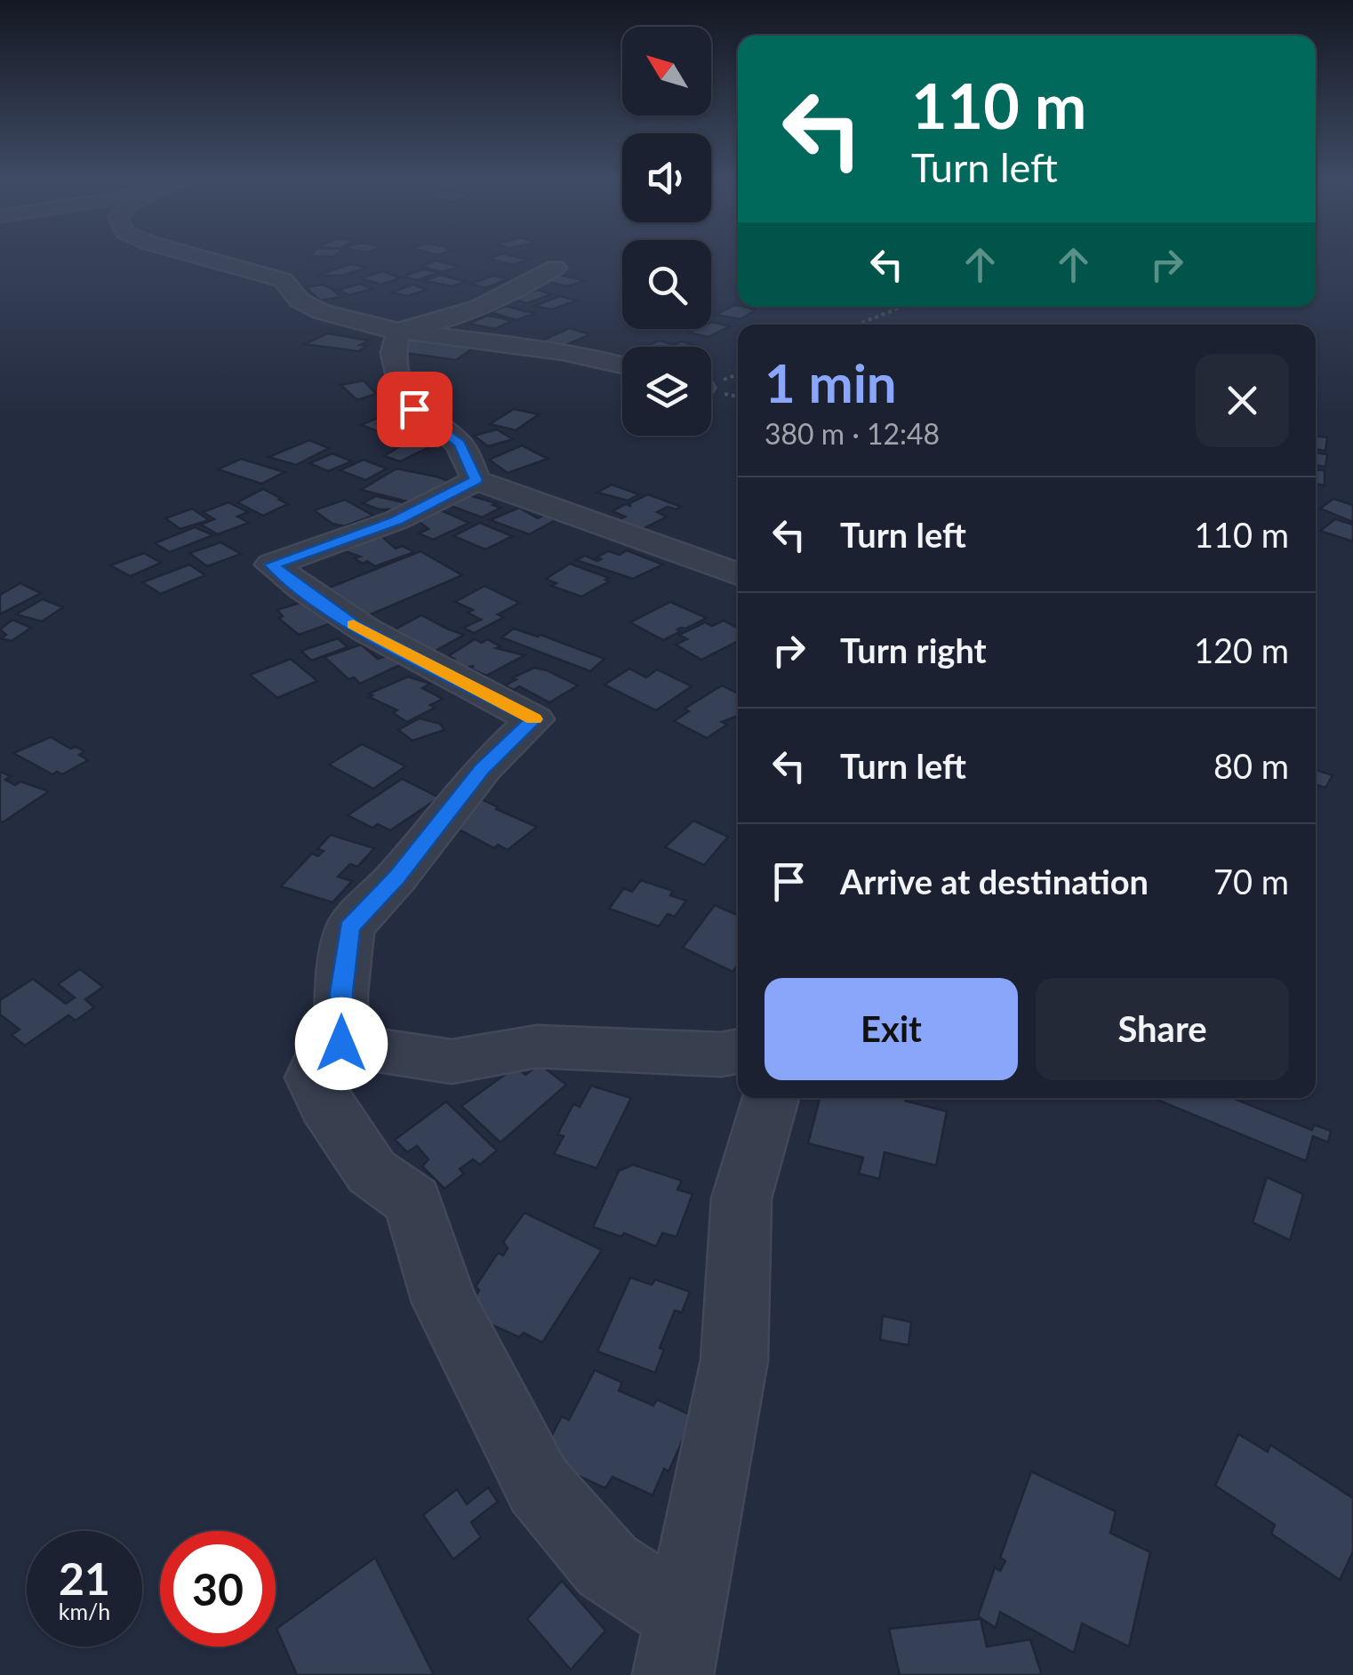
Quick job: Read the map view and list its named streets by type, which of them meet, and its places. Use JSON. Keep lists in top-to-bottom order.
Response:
{
  "north": "top left",
  "page": {
    "turn": ["110 m", "Turn left"],
    "heading": ["1 min", "380 m · 12:48"],
    "list": [
      {
        "name": "Turn left",
        "value": "110 m"
      },
      {
        "name": "Turn right",
        "value": "120 m"
      },
      {
        "name": "Turn left",
        "value": "80 m"
      },
      {
        "name": "Arrive at destination",
        "value": "70 m"
      }
    ],
    "buttons": ["Exit", "Share"],
    "speed": "21 km/h",
    "limit": "30"
  }
}
